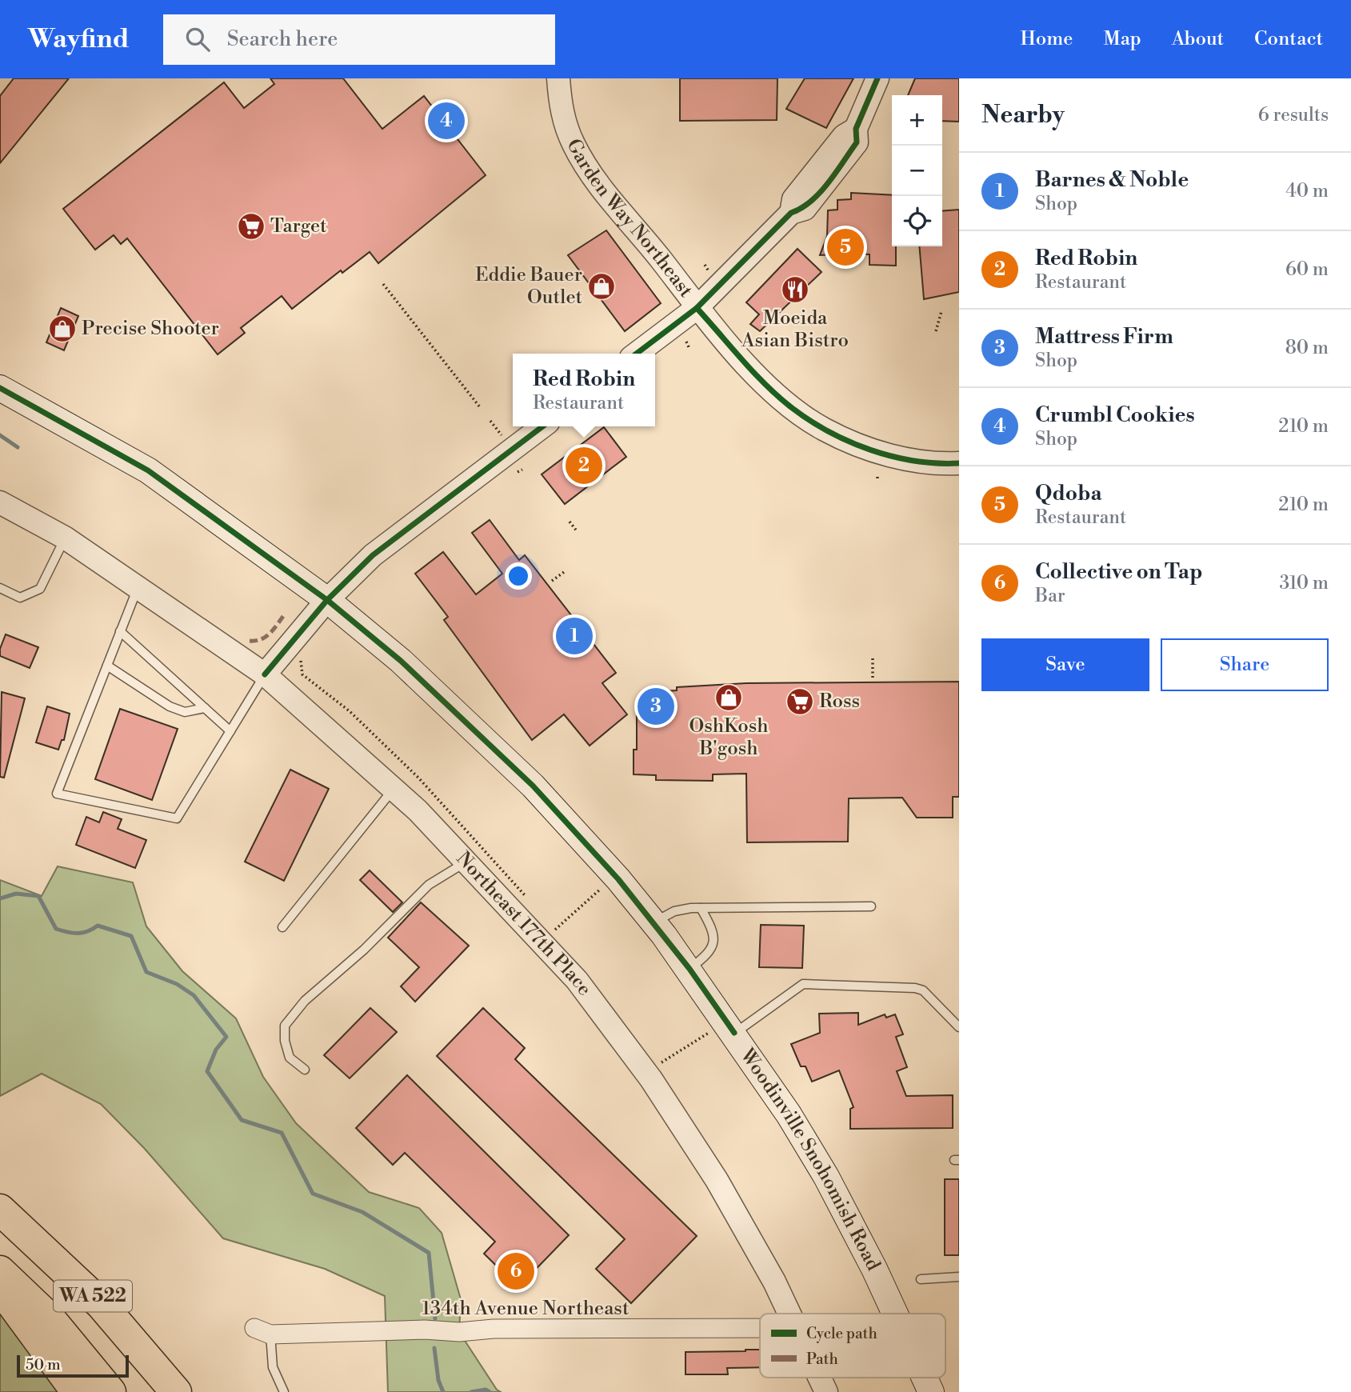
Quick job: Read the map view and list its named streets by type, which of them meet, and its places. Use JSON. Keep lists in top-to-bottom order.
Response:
{
  "streets": {
    "highway": ["WA 522"],
    "main road": ["Woodinville Snohomish Road"],
    "street": ["Garden Way Northeast", "Northeast 177th Place", "134th Avenue Northeast"]
  },
  "places": {
    "supermarket": ["Target", "Ross"],
    "shop": ["Eddie Bauer Outlet", "Precise Shooter", "OshKosh B'gosh"],
    "restaurant": ["Moeida Asian Bistro"]
  },
  "legend": ["Cycle path", "Path"],
  "scale_bar": "50 m",
  "page": {
    "header": "Wayfind",
    "search": "Search here",
    "nav": [
      "Home",
      "Map",
      "About",
      "Contact"
    ],
    "heading": ["Nearby", "6 results"],
    "map_buttons": ["+", "−"],
    "pins": [
      "4",
      "5",
      "2",
      "1",
      "3",
      "6"
    ],
    "list": [
      {
        "mark": "1",
        "name": "Barnes & Noble",
        "note": "Shop",
        "value": "40 m"
      },
      {
        "mark": "2",
        "name": "Red Robin",
        "note": "Restaurant",
        "value": "60 m"
      },
      {
        "mark": "3",
        "name": "Mattress Firm",
        "note": "Shop",
        "value": "80 m"
      },
      {
        "mark": "4",
        "name": "Crumbl Cookies",
        "note": "Shop",
        "value": "210 m"
      },
      {
        "mark": "5",
        "name": "Qdoba",
        "note": "Restaurant",
        "value": "210 m"
      },
      {
        "mark": "6",
        "name": "Collective on Tap",
        "note": "Bar",
        "value": "310 m"
      }
    ],
    "popup": ["Red Robin", "Restaurant"],
    "buttons": ["Save", "Share"],
    "scale": "50 m"
  }
}
